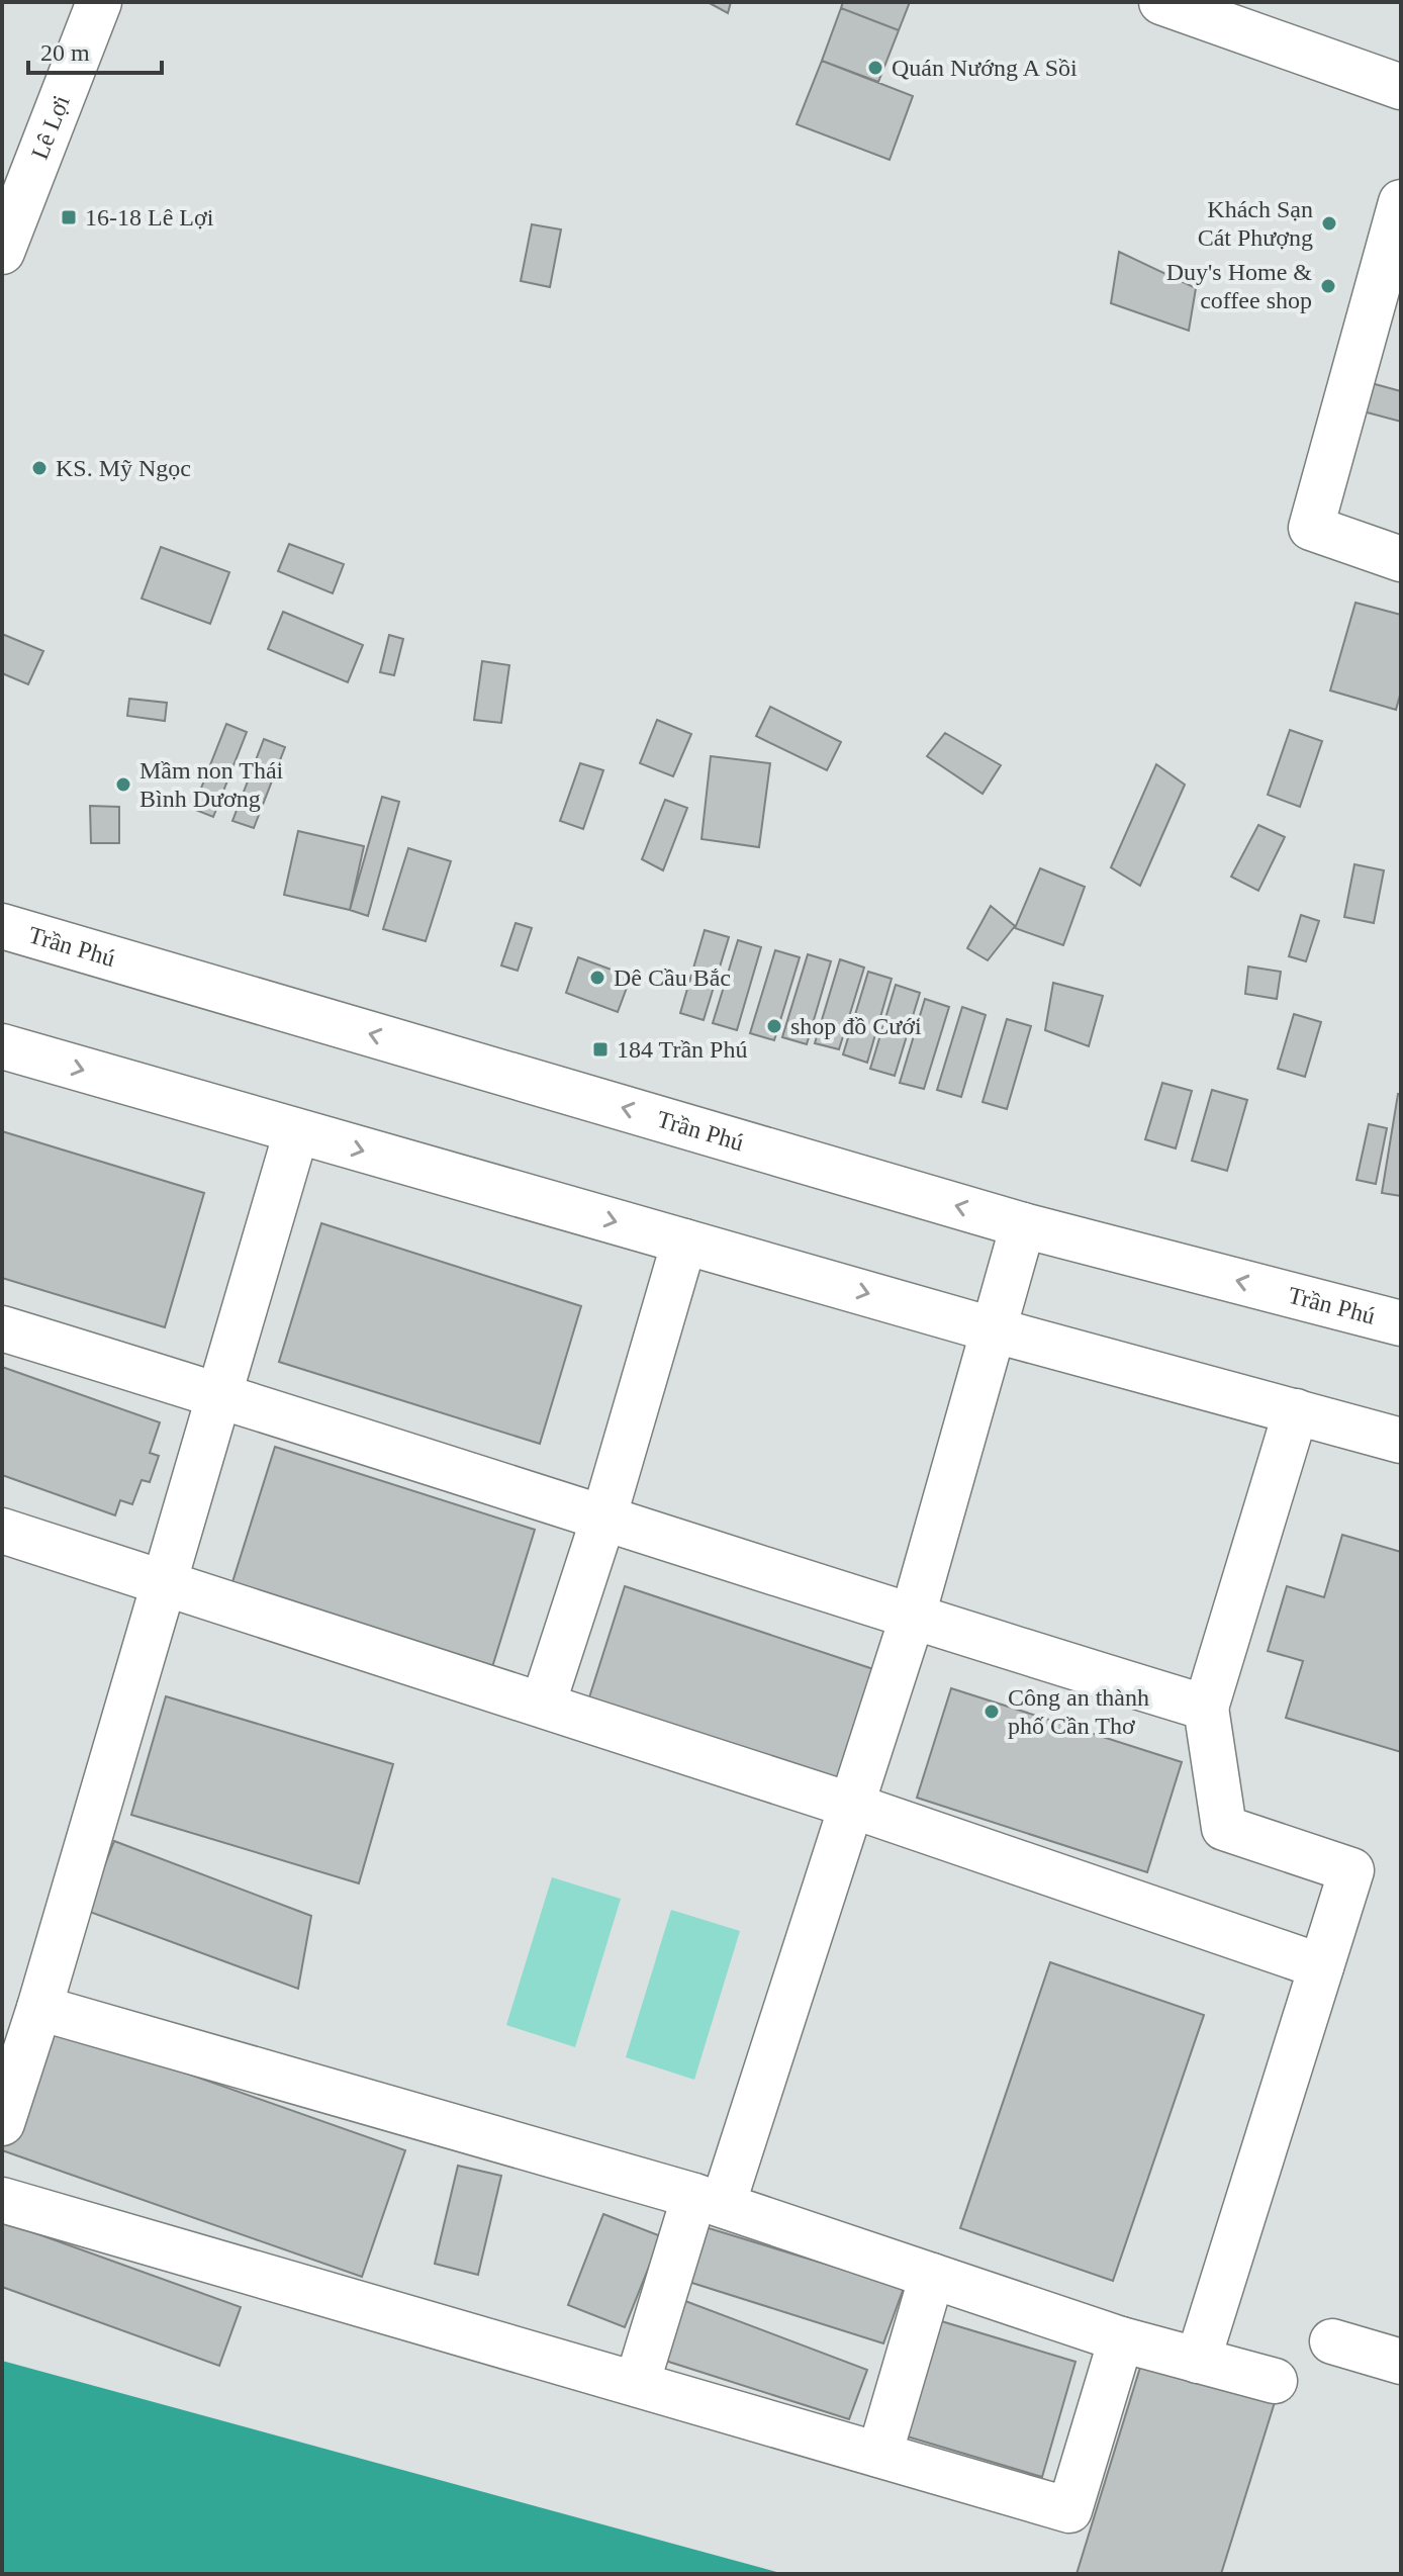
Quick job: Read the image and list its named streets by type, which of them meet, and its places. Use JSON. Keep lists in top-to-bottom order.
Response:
{
  "streets": {
    "street": ["Lê Lợi", "Trần Phú"]
  },
  "places": {
    "other": [
      "Quán Nướng A Sồi",
      "Khách Sạn Cát Phượng",
      "Duy's Home & coffee shop",
      "KS. Mỹ Ngọc",
      "Mầm non Thái Bình Dương",
      "Dê Cầu Bắc",
      "shop đồ Cưới",
      "Công an thành phố Cần Thơ"
    ],
    "transit": ["16-18 Lê Lợi", "184 Trần Phú"]
  },
  "scale_bar": "20 m"
}
